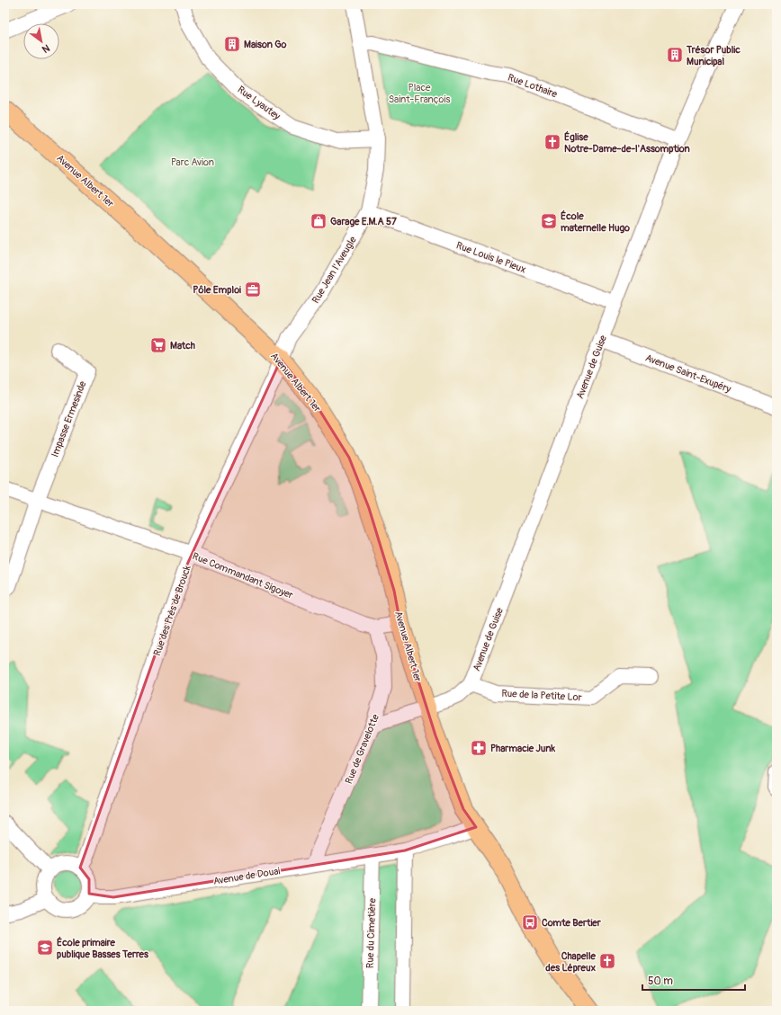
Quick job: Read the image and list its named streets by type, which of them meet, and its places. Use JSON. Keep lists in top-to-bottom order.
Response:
{
  "streets": {
    "main road": ["Avenue Albert 1er"],
    "street": [
      "Rue Lothaire",
      "Rue Lyautey",
      "Rue Louis le Pieux",
      "Rue Jean l'Aveugle",
      "Avenue de Guise",
      "Avenue Saint-Exupéry",
      "Impasse Ermesinde",
      "Rue Commandant Sigoyer",
      "Rue des Près de Brouck",
      "Rue de la Petite Lor",
      "Rue de Gravelotte",
      "Avenue de Douai",
      "Rue du Cimetière"
    ]
  },
  "crossings": [
    ["Rue Lothaire", "Rue Jean l'Aveugle"],
    ["Rue Lothaire", "Avenue de Guise"],
    ["Rue Lyautey", "Rue Jean l'Aveugle"],
    ["Avenue Albert 1er", "Rue Jean l'Aveugle"],
    ["Avenue Albert 1er", "Avenue de Guise"],
    ["Avenue Albert 1er", "Rue Commandant Sigoyer"],
    ["Avenue Albert 1er", "Rue des Près de Brouck"],
    ["Avenue Albert 1er", "Avenue de Douai"],
    ["Rue Louis le Pieux", "Rue Jean l'Aveugle"],
    ["Rue Louis le Pieux", "Avenue de Guise"],
    ["Rue Jean l'Aveugle", "Rue des Près de Brouck"],
    ["Avenue de Guise", "Avenue Saint-Exupéry"],
    ["Avenue de Guise", "Rue de la Petite Lor"],
    ["Avenue de Guise", "Rue de Gravelotte"],
    ["Impasse Ermesinde", "Rue Commandant Sigoyer"],
    ["Rue Commandant Sigoyer", "Rue des Près de Brouck"],
    ["Rue Commandant Sigoyer", "Rue de Gravelotte"],
    ["Rue des Près de Brouck", "Avenue de Douai"],
    ["Rue de Gravelotte", "Avenue de Douai"],
    ["Avenue de Douai", "Rue du Cimetière"]
  ],
  "parks": ["Place Saint-François", "Parc Avion"],
  "places": {
    "building": ["Maison Go", "Trésor Public Municipal"],
    "church": ["Église Notre-Dame-de-l'Assomption", "Chapelle des Lépreux"],
    "shop": ["Garage E.M.A 57"],
    "school or university": ["École maternelle Hugo", "École primaire publique Basses Terres"],
    "office": ["Pôle Emploi"],
    "supermarket": ["Match"],
    "pharmacy": ["Pharmacie Junk"],
    "bus stop": ["Comte Bertier"]
  },
  "scale_bar": "50 m",
  "north": "bottom right"
}
